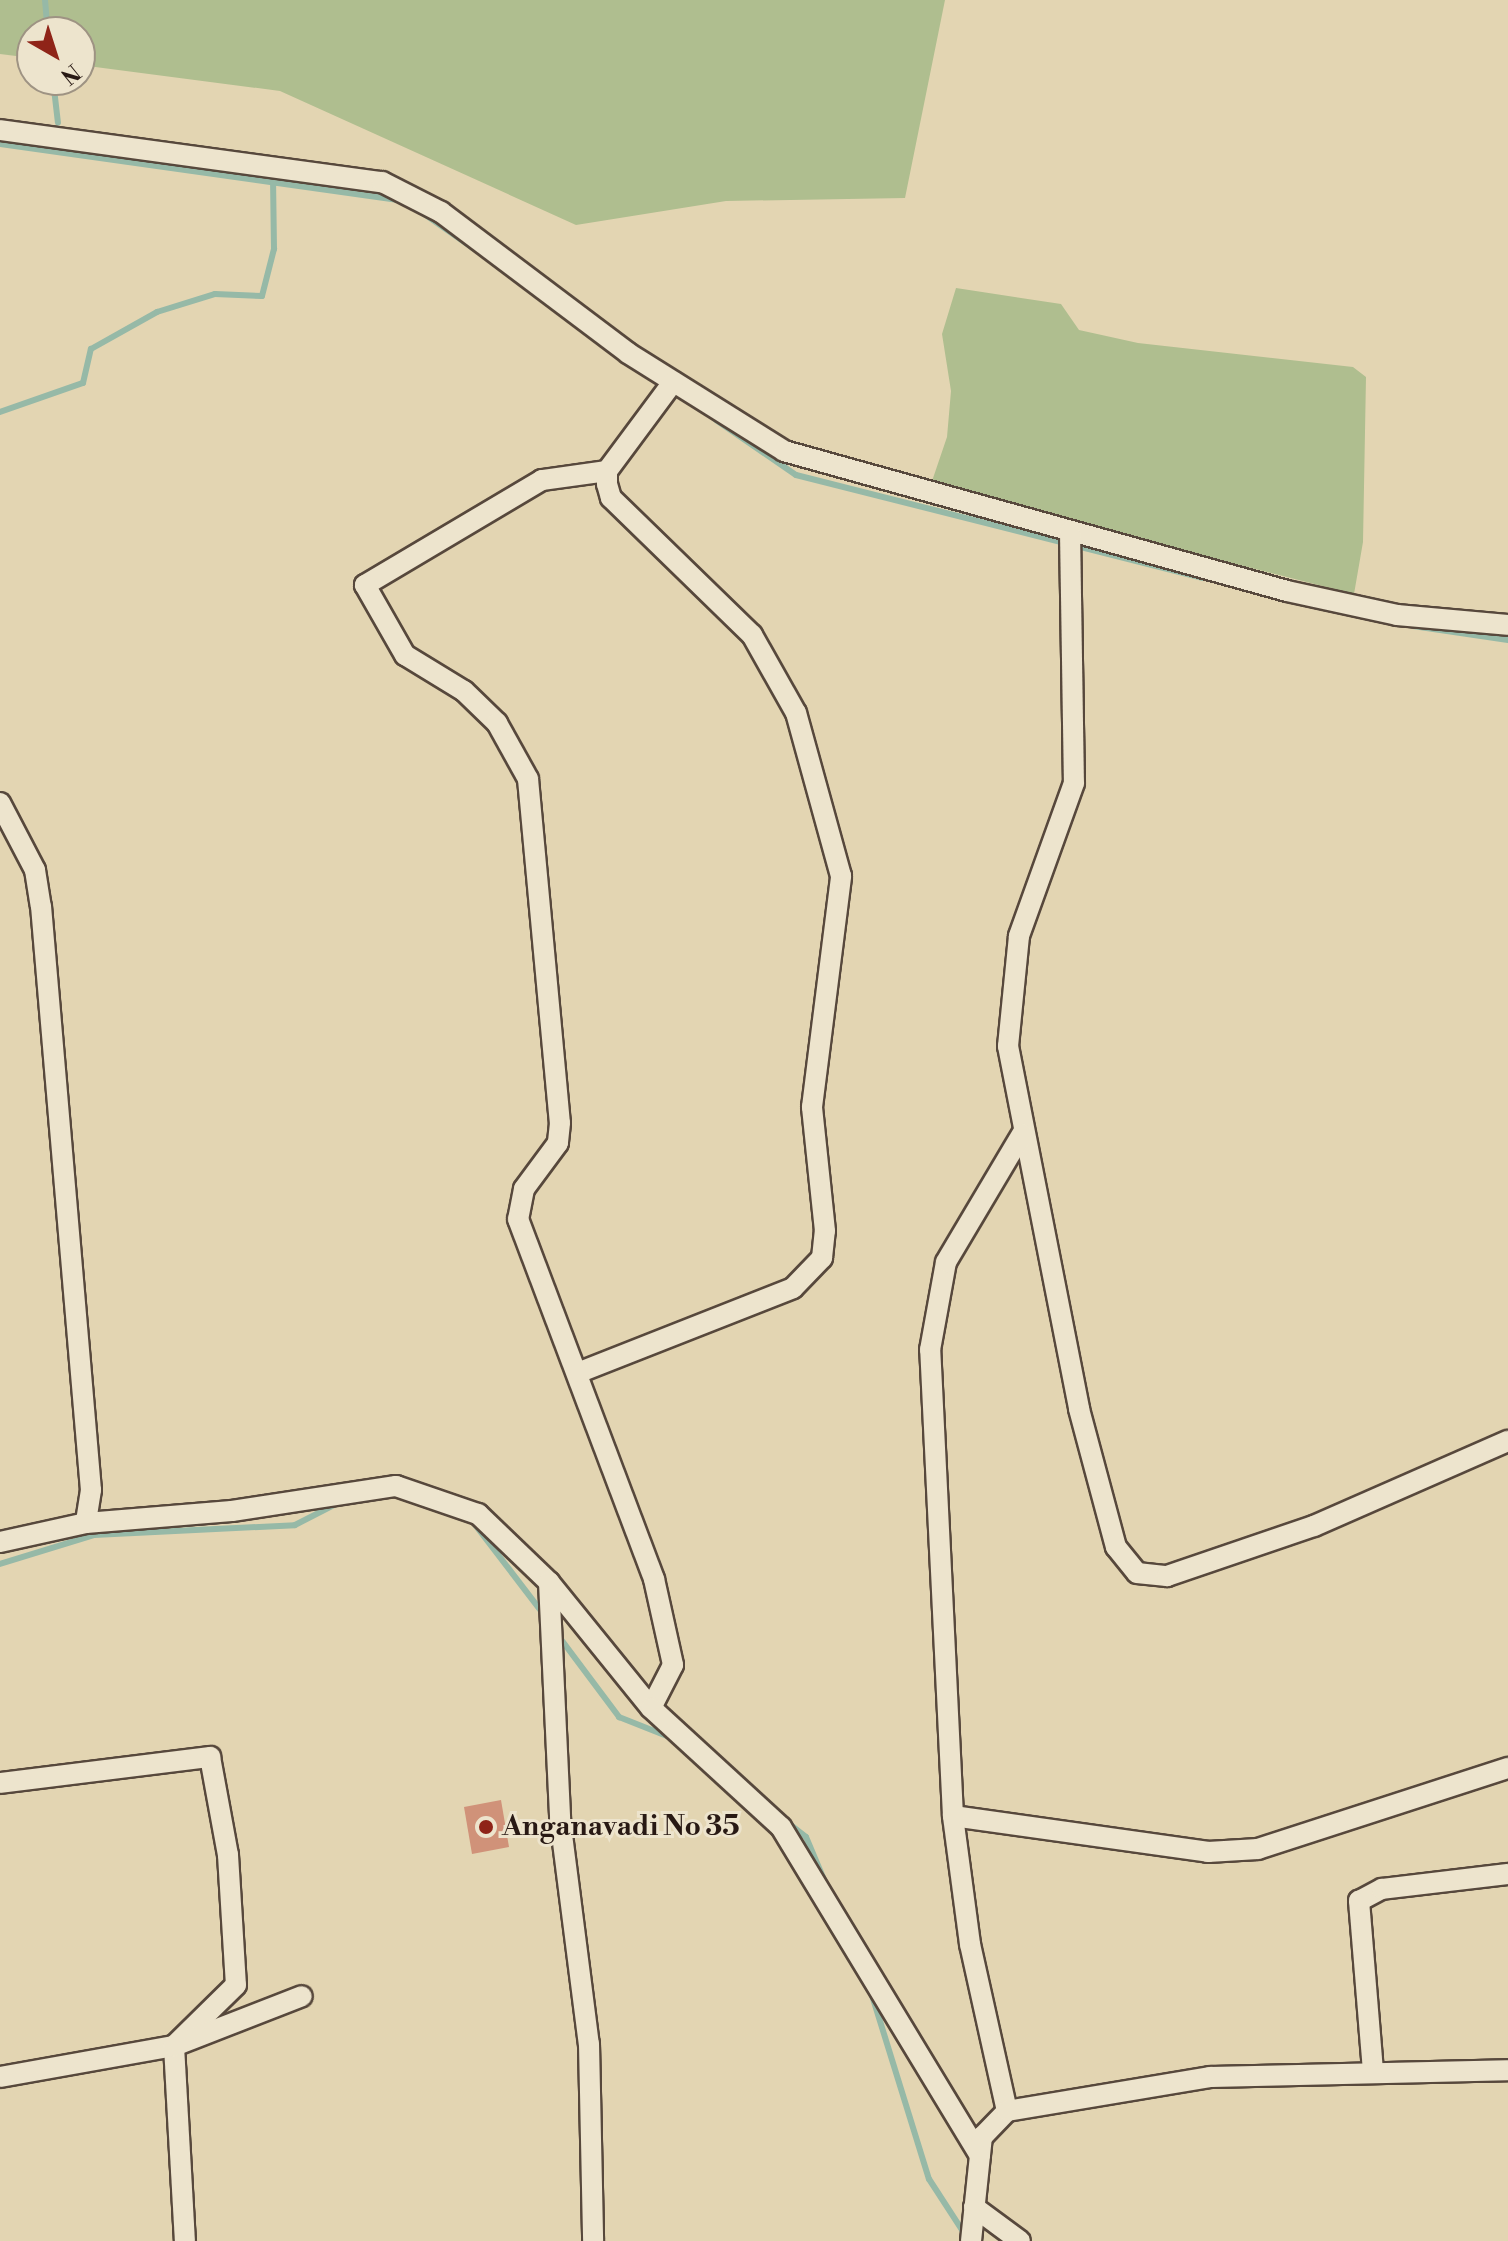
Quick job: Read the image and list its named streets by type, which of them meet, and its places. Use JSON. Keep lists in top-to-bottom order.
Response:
{
  "places": ["Anganavadi No 35"],
  "north": "bottom right"
}
